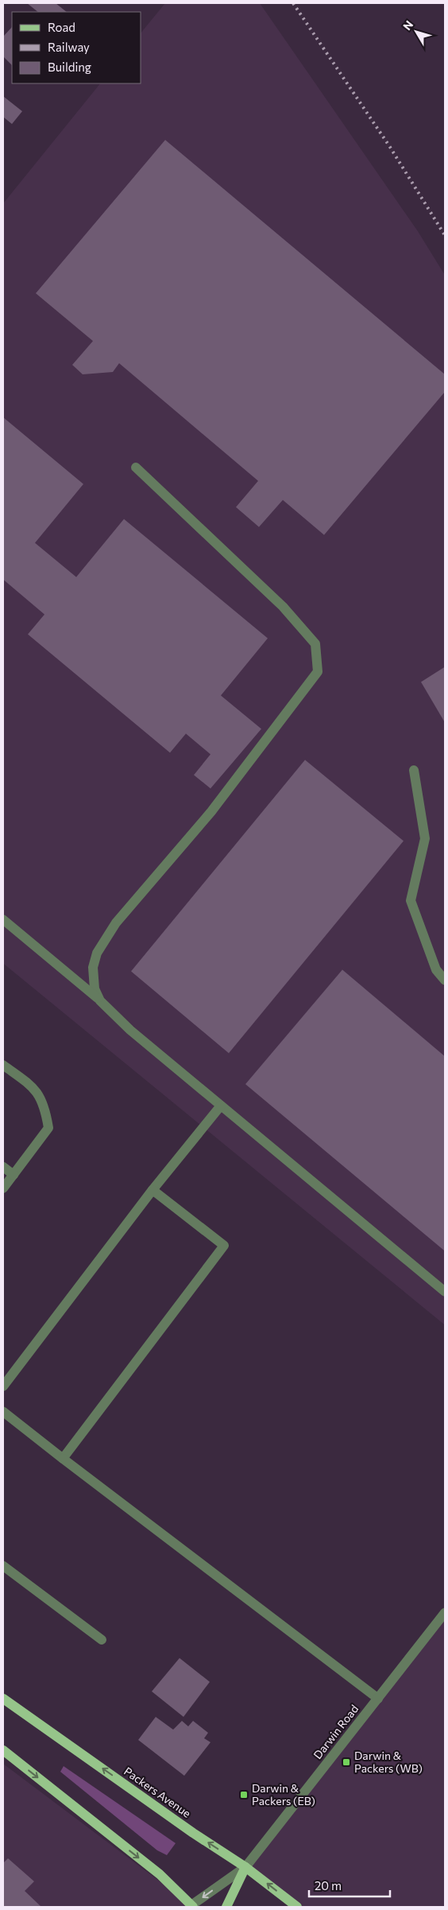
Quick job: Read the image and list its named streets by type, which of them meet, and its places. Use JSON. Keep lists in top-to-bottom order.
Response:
{
  "streets": {
    "main road": ["Darwin Road", "Packers Avenue"]
  },
  "crossings": [
    ["Darwin Road", "Packers Avenue"]
  ],
  "places": {
    "transit": ["Darwin & Packers (WB)", "Darwin & Packers (EB)"]
  },
  "legend": ["Road", "Railway", "Building"],
  "scale_bar": "20 m",
  "north": "top left"
}
